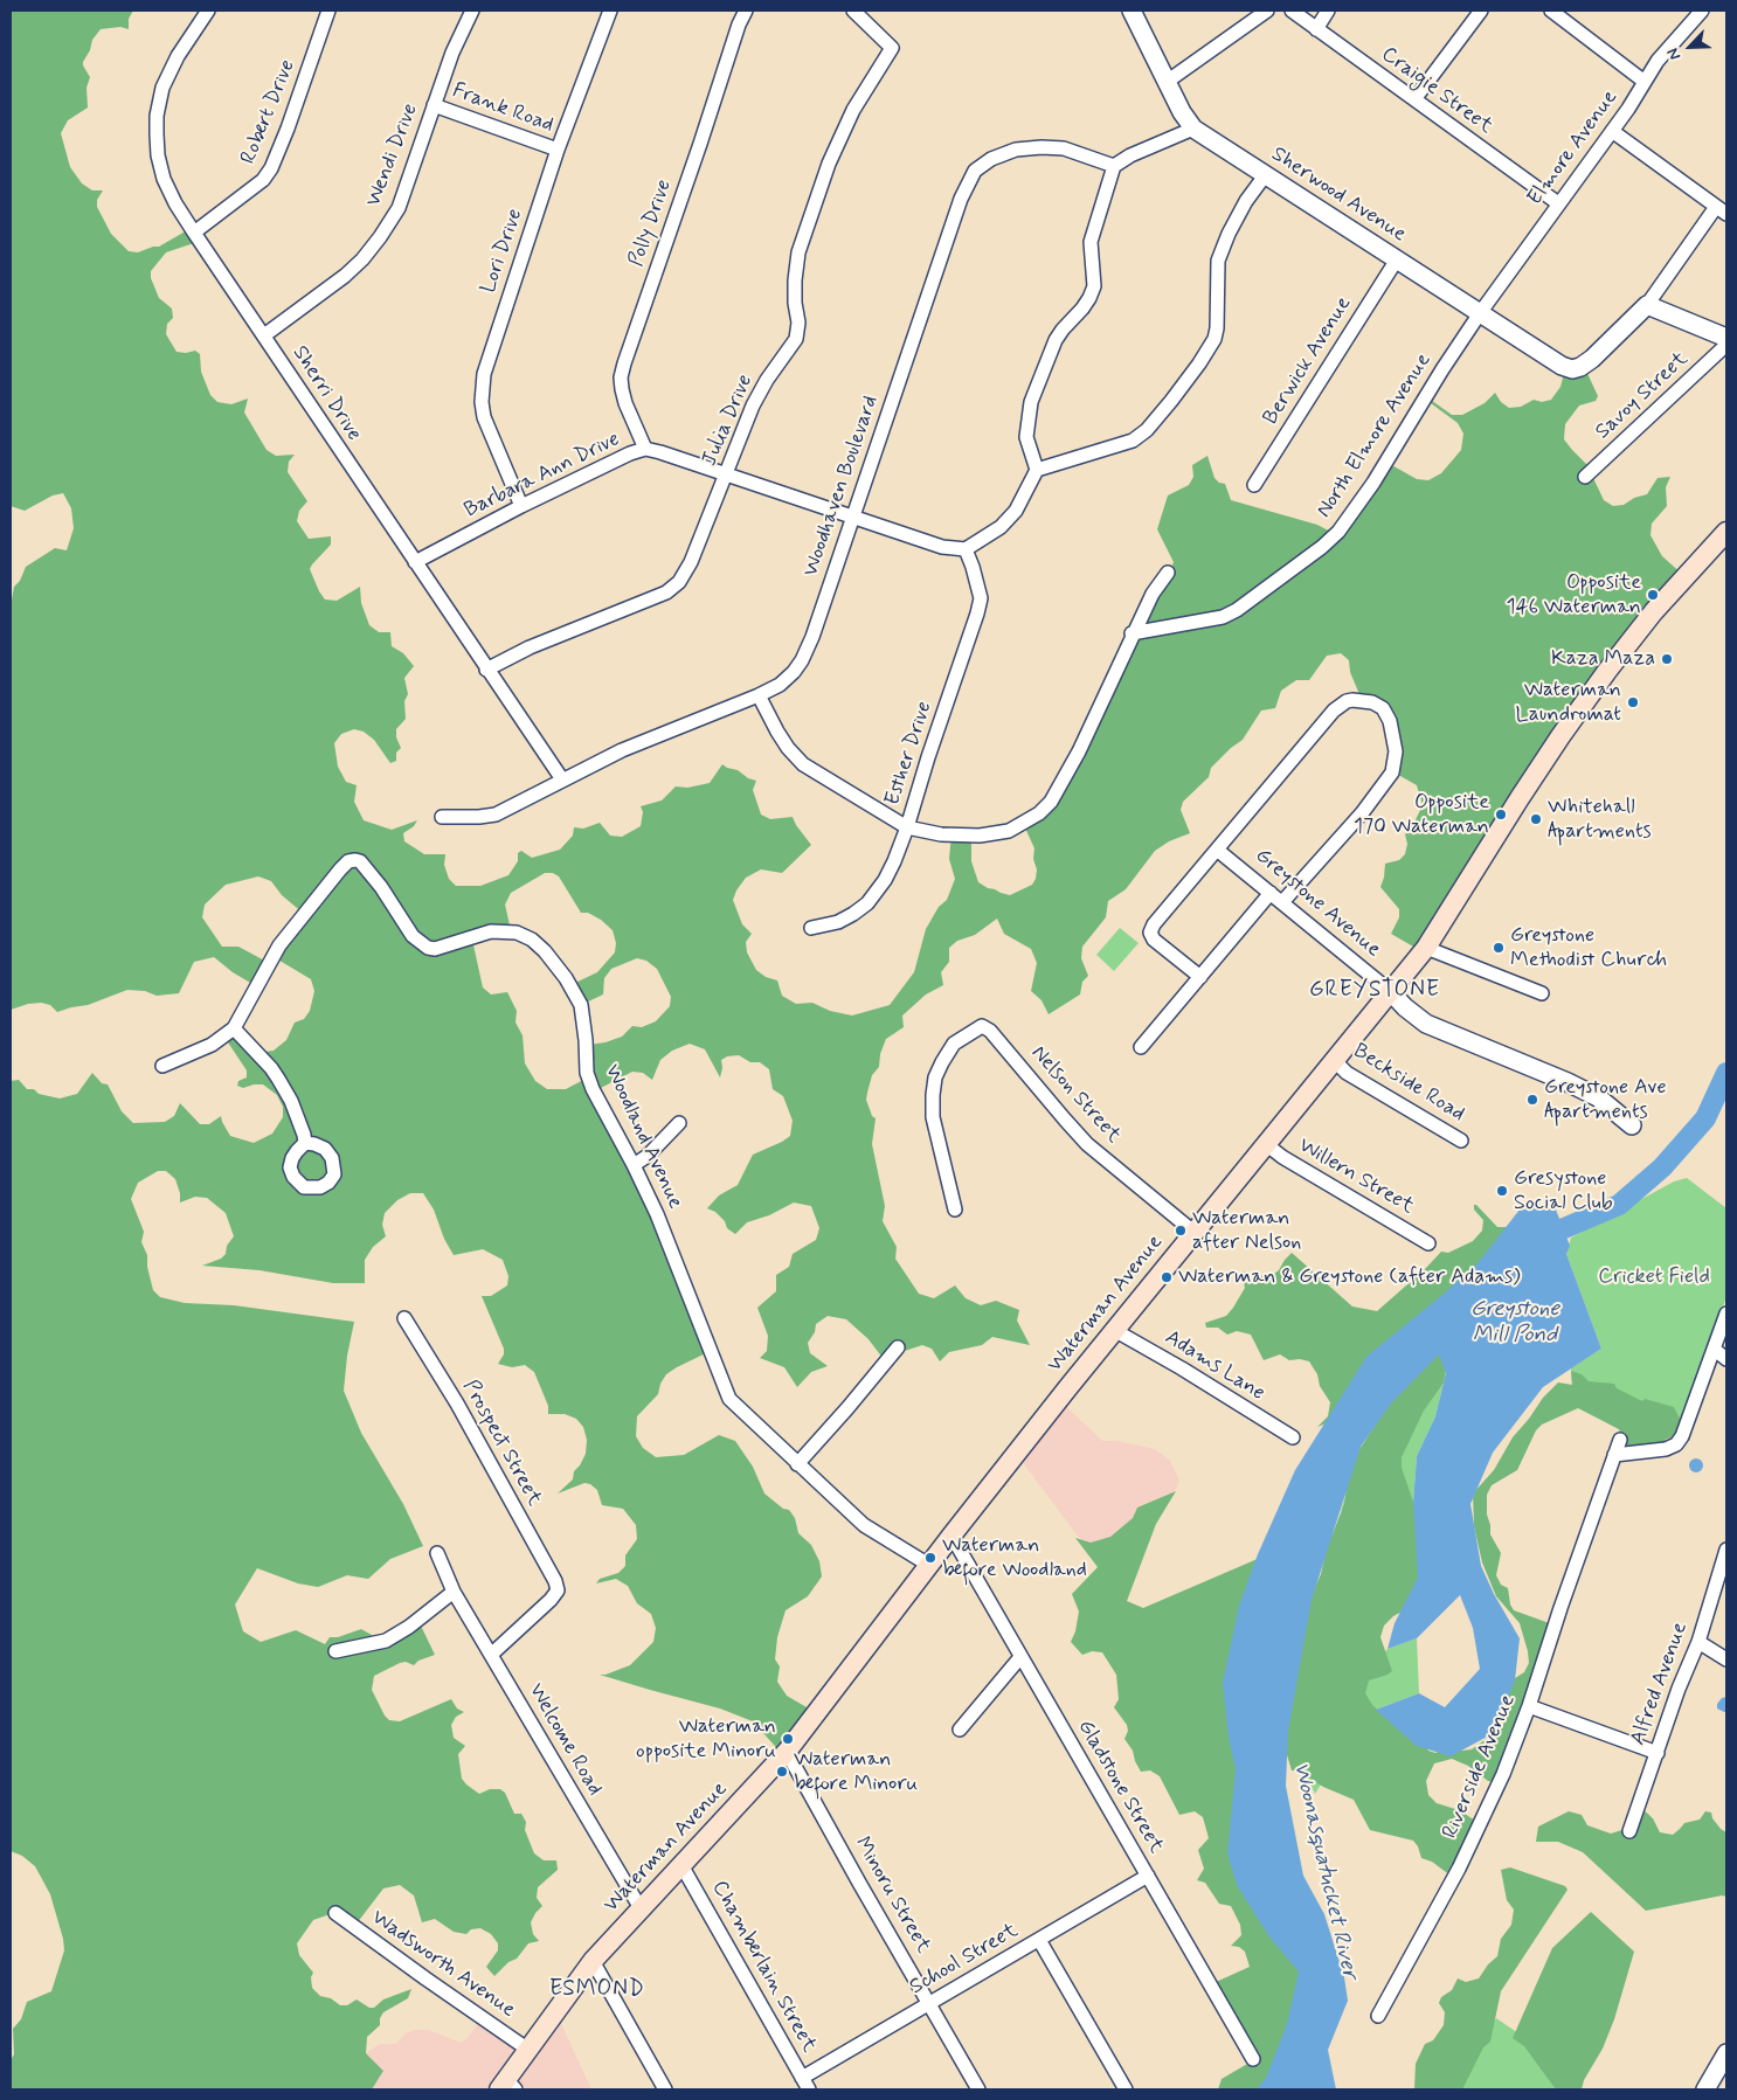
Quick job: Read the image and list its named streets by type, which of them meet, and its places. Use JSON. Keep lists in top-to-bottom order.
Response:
{
  "streets": {
    "main road": ["Waterman Avenue"],
    "street": [
      "Craigie Street",
      "Frank Road",
      "Robert Drive",
      "Elmore Avenue",
      "Wendi Drive",
      "Sherwood Avenue",
      "Polly Drive",
      "Lori Drive",
      "Berwick Avenue",
      "Sherri Drive",
      "Savoy Street",
      "Julia Drive",
      "North Elmore Avenue",
      "Barbara Ann Drive",
      "Woodhaven Boulevard",
      "Esther Drive",
      "Greystone Avenue",
      "Beckside Road",
      "Nelson Street",
      "Woodland Avenue",
      "Willern Street",
      "Adams Lane",
      "Prospect Street",
      "Alfred Avenue",
      "Welcome Road",
      "Riverside Avenue",
      "Gladstone Street",
      "Minoru Street",
      "School Street",
      "Wadsworth Avenue",
      "Chamberlain Street"
    ]
  },
  "crossings": [
    ["Craigie Street", "Elmore Avenue"],
    ["Frank Road", "Wendi Drive"],
    ["Frank Road", "Lori Drive"],
    ["Robert Drive", "Sherri Drive"],
    ["Elmore Avenue", "Sherwood Avenue"],
    ["Elmore Avenue", "North Elmore Avenue"],
    ["Wendi Drive", "Sherri Drive"],
    ["Sherwood Avenue", "Berwick Avenue"],
    ["Sherwood Avenue", "North Elmore Avenue"],
    ["Polly Drive", "Barbara Ann Drive"],
    ["Lori Drive", "Barbara Ann Drive"],
    ["Sherri Drive", "Julia Drive"],
    ["Sherri Drive", "Barbara Ann Drive"],
    ["Sherri Drive", "Woodhaven Boulevard"],
    ["Julia Drive", "Barbara Ann Drive"],
    ["Barbara Ann Drive", "Woodhaven Boulevard"],
    ["Barbara Ann Drive", "Esther Drive"],
    ["Greystone Avenue", "Waterman Avenue"],
    ["Beckside Road", "Waterman Avenue"],
    ["Nelson Street", "Waterman Avenue"],
    ["Woodland Avenue", "Waterman Avenue"],
    ["Willern Street", "Waterman Avenue"],
    ["Waterman Avenue", "Adams Lane"],
    ["Waterman Avenue", "Welcome Road"],
    ["Waterman Avenue", "Gladstone Street"],
    ["Waterman Avenue", "Minoru Street"],
    ["Waterman Avenue", "Wadsworth Avenue"],
    ["Waterman Avenue", "Chamberlain Street"],
    ["Prospect Street", "Welcome Road"],
    ["Gladstone Street", "School Street"],
    ["Minoru Street", "School Street"],
    ["School Street", "Chamberlain Street"]
  ],
  "districts": ["GREYSTONE", "ESMOND"],
  "water": ["Greystone Mill Pond", "Woonasquatucket River"],
  "parks": ["Cricket Field"],
  "places": [
    "Opposite 146 Waterman",
    "Kaza Maza",
    "Waterman Laundromat",
    "Opposite 170 Waterman",
    "Whitehall Apartments",
    "Greystone Methodist Church",
    "Greystone Ave Apartments",
    "Gresystone Social Club",
    "Waterman after Nelson",
    "Waterman & Greystone (after Adams)",
    "Waterman before Woodland",
    "Waterman opposite Minoru",
    "Waterman before Minoru"
  ],
  "north": "bottom left"
}
